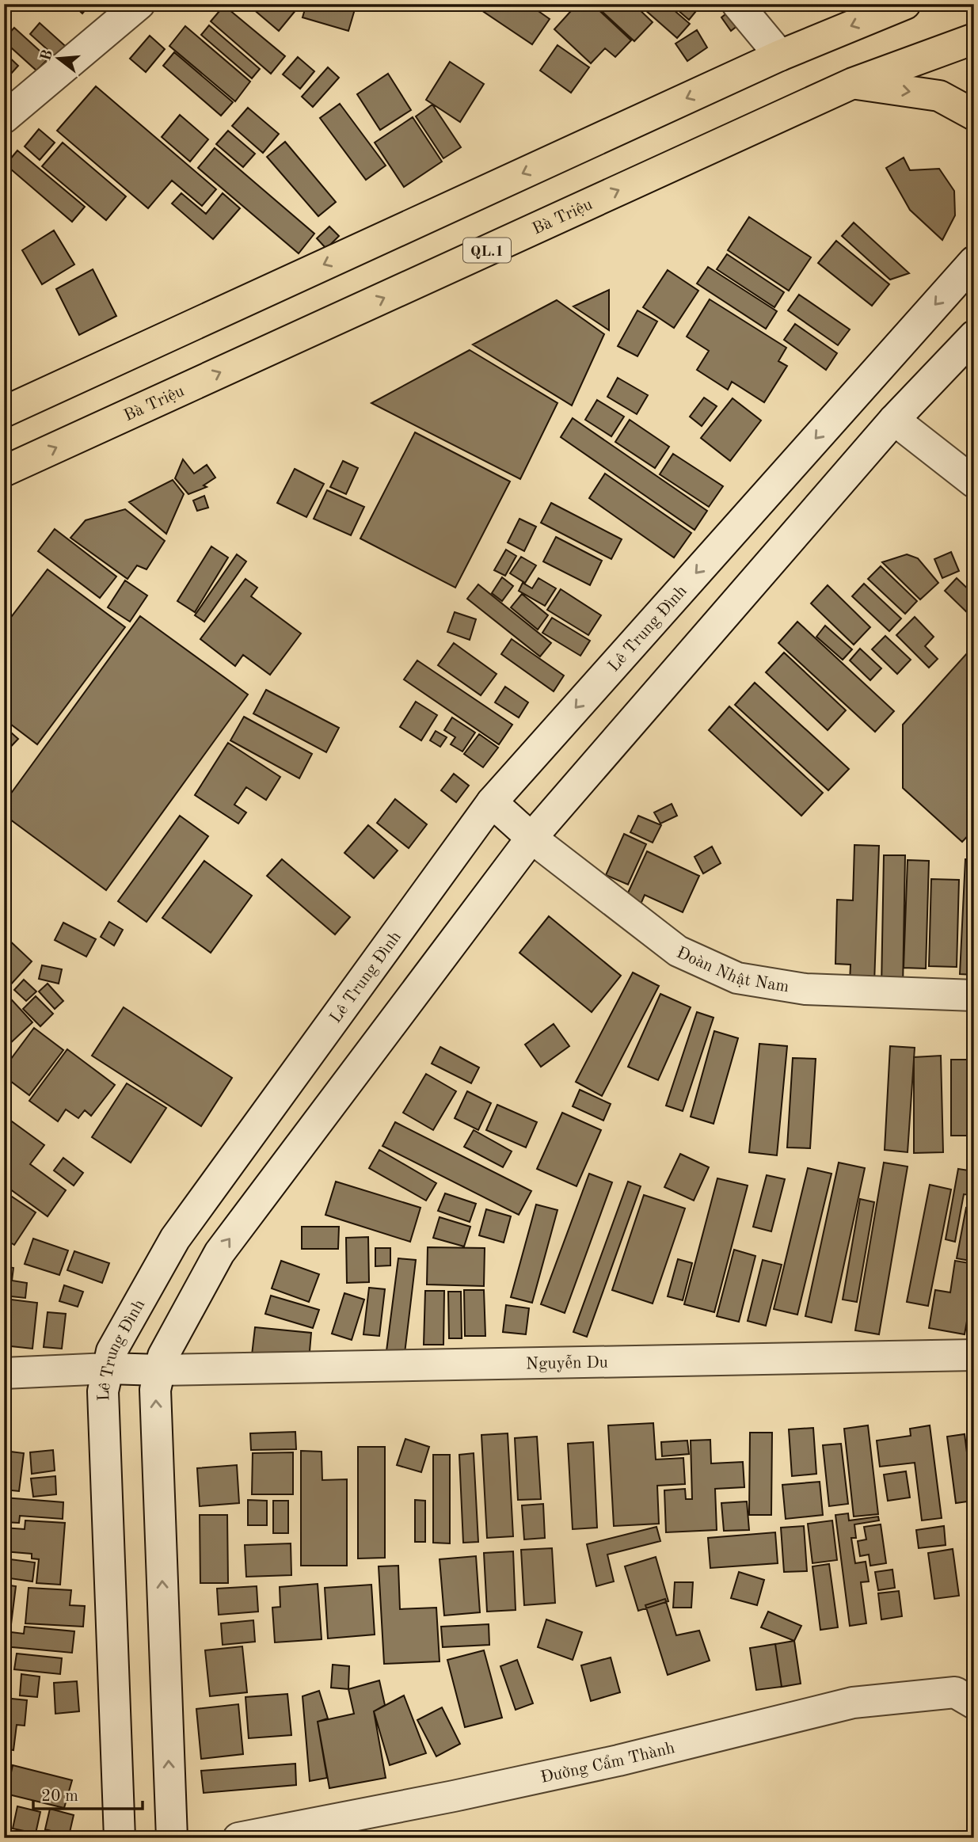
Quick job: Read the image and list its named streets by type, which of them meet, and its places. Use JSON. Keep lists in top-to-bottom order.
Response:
{
  "streets": {
    "highway": ["Bà Triệu", "QL.1"],
    "main road": [
      "Lê Trung Đình",
      "Đoàn Nhật Nam",
      "Nguyễn Du",
      "Đường Cẩm Thành"
    ]
  },
  "crossings": [
    ["Lê Trung Đình", "Đoàn Nhật Nam"],
    ["Lê Trung Đình", "Nguyễn Du"]
  ],
  "scale_bar": "20 m",
  "north": "left"
}
